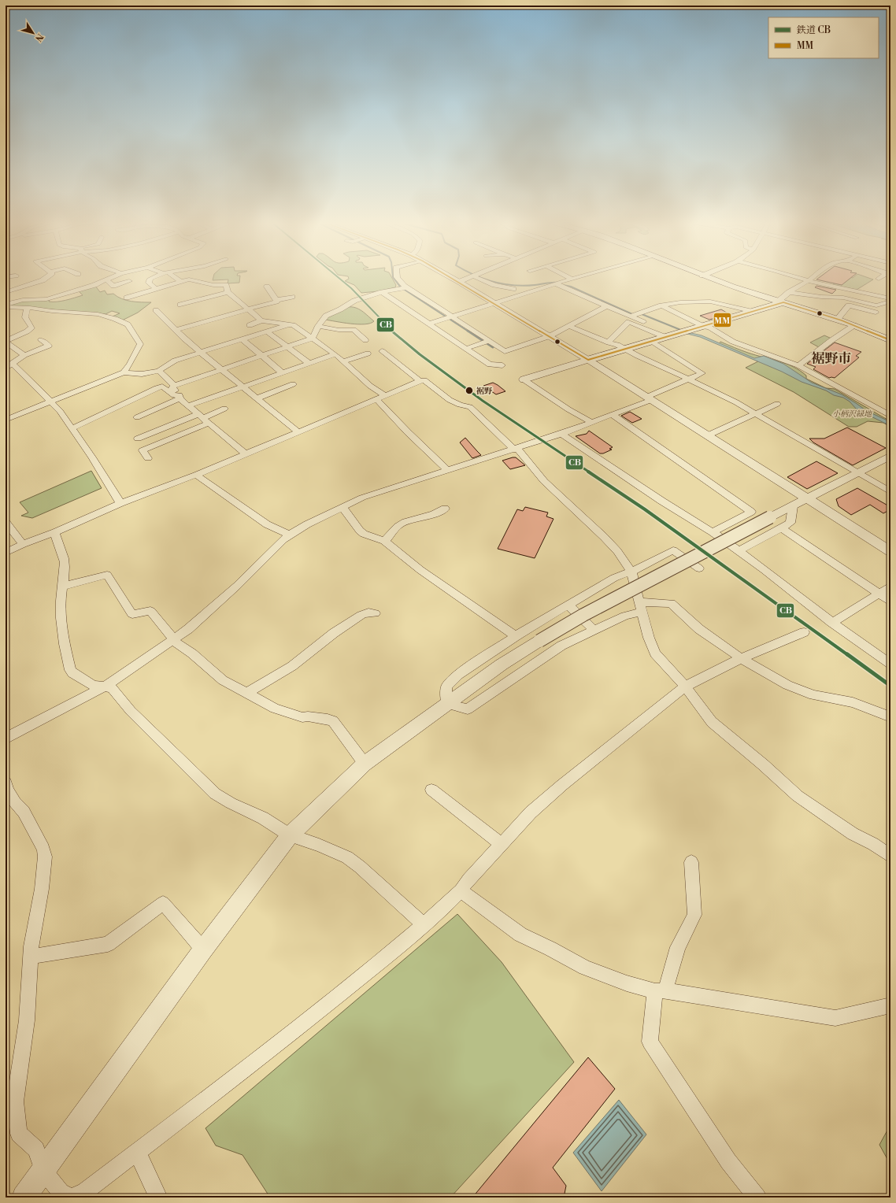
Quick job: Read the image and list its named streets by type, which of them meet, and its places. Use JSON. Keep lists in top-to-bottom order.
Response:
{
  "districts": ["裾野市"],
  "parks": ["小柄沢緑地"],
  "places": ["裾野"],
  "lines": ["rail line CB", "transit line MM"],
  "legend": ["鉄道 CB", "MM"],
  "north": "bottom right"
}
